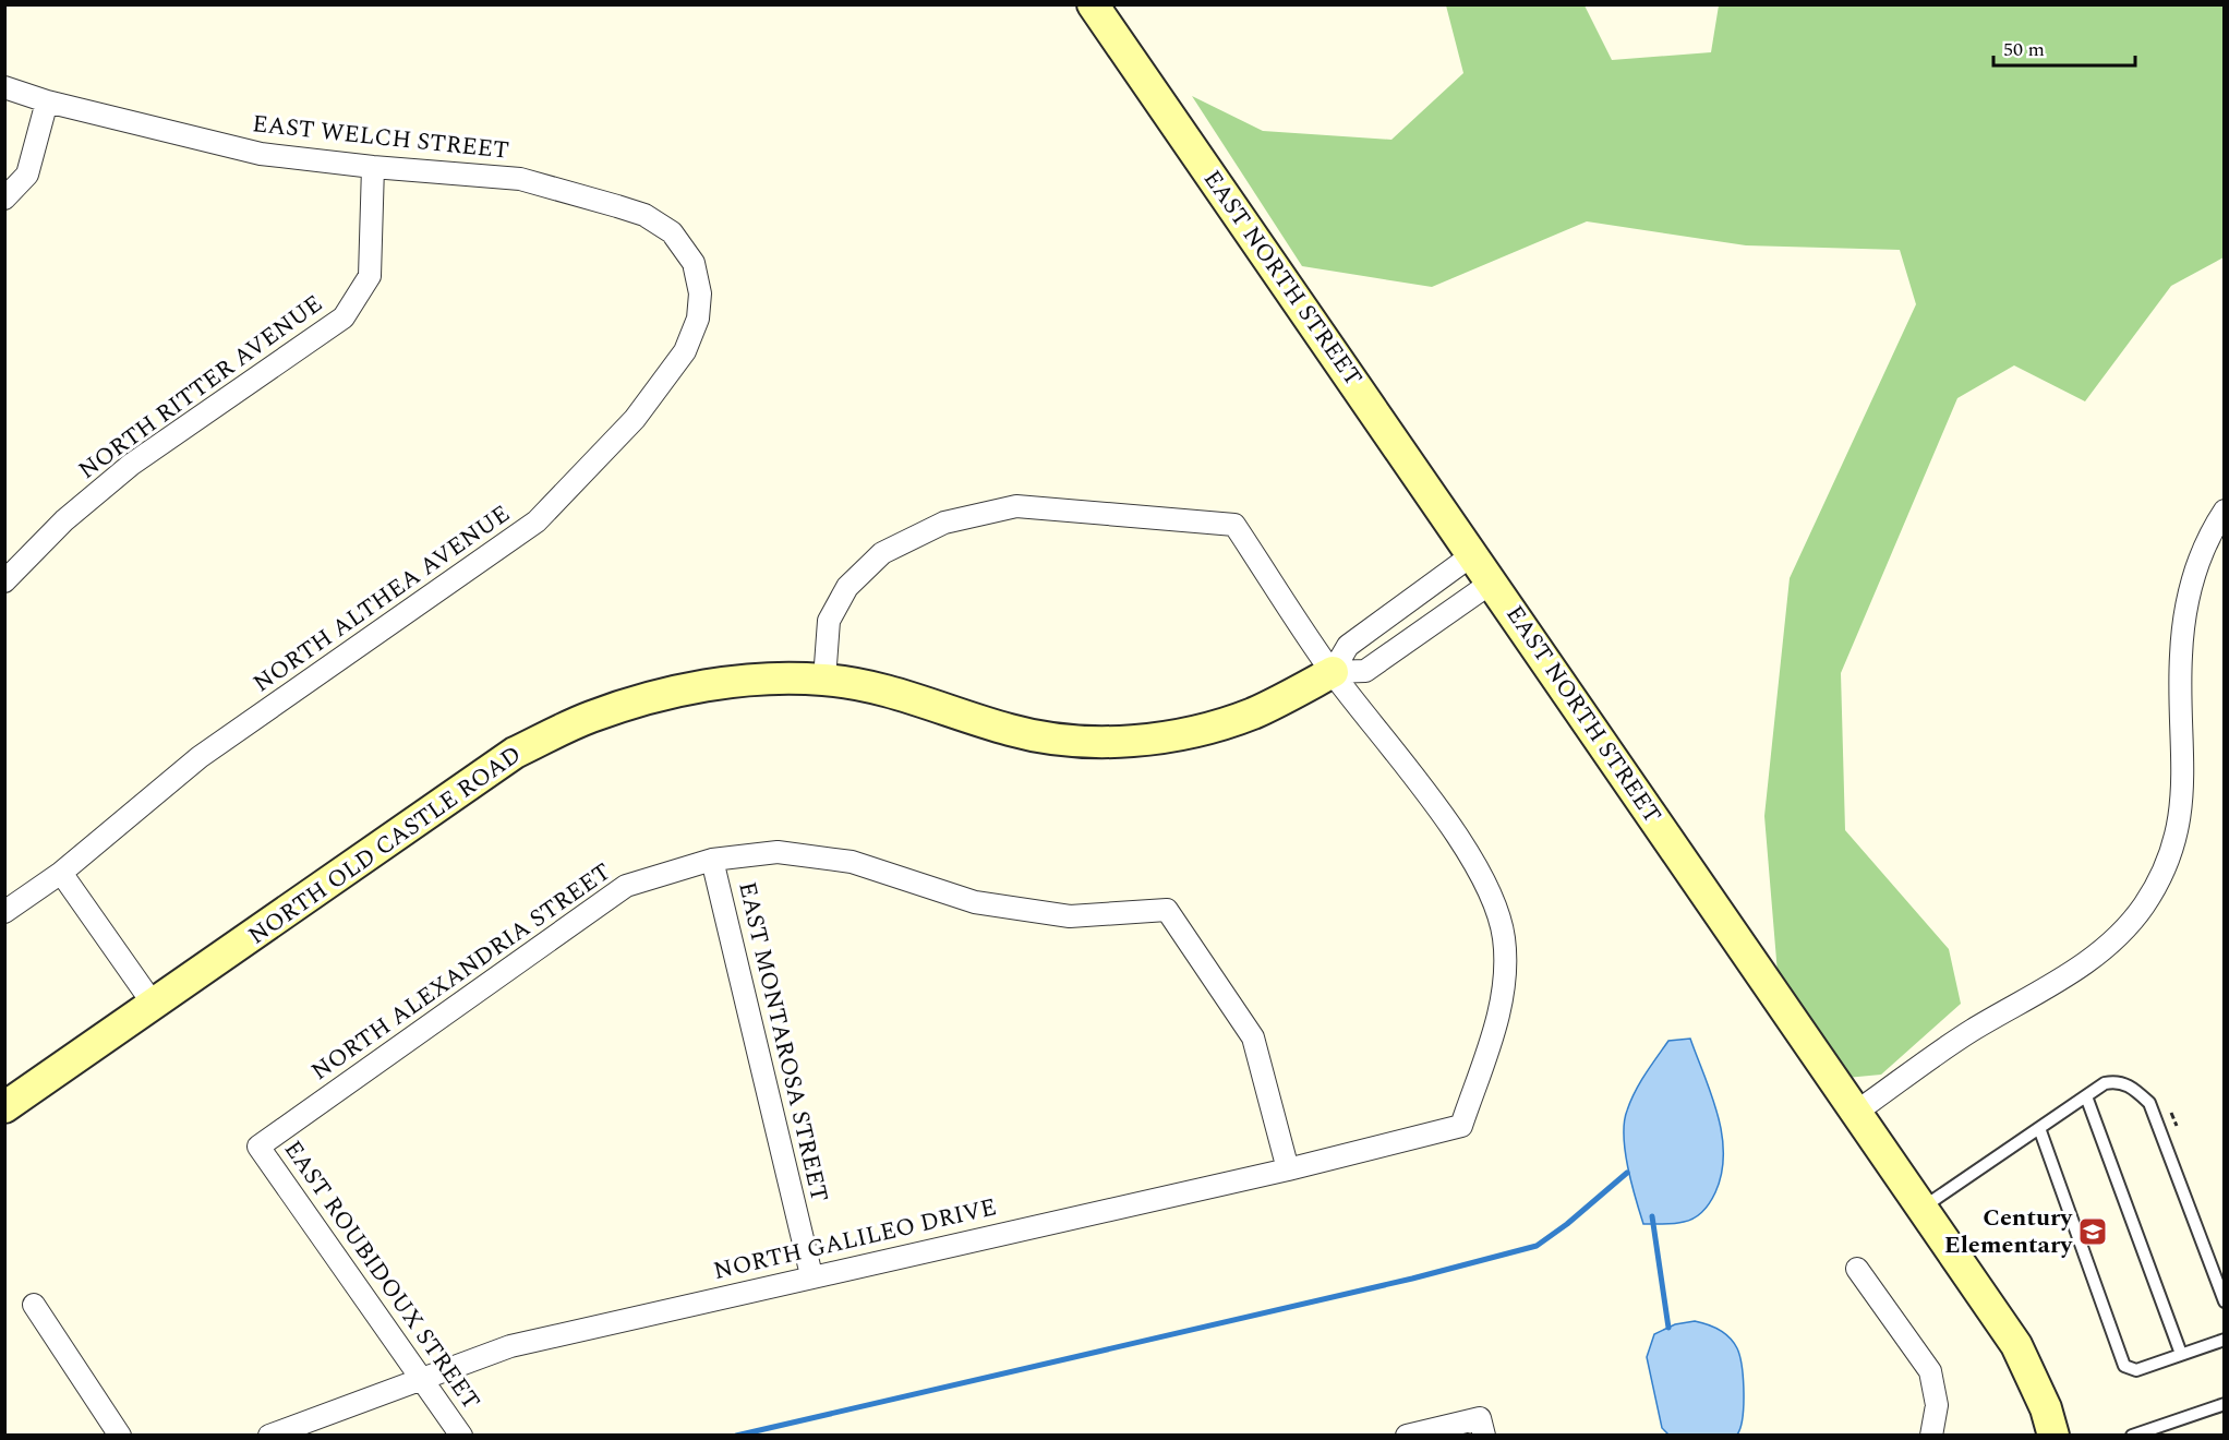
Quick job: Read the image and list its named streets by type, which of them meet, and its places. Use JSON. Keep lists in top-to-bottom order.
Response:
{
  "streets": {
    "street": [
      "EAST WELCH STREET",
      "EAST NORTH STREET",
      "NORTH RITTER AVENUE",
      "NORTH ALTHEA AVENUE",
      "NORTH OLD CASTLE ROAD",
      "NORTH ALEXANDRIA STREET",
      "EAST MONTAROSA STREET",
      "NORTH GALILEO DRIVE",
      "EAST ROUBIDOUX STREET"
    ]
  },
  "crossings": [
    ["EAST WELCH STREET", "NORTH RITTER AVENUE"],
    ["EAST WELCH STREET", "NORTH ALTHEA AVENUE"],
    ["NORTH OLD CASTLE ROAD", "NORTH GALILEO DRIVE"],
    ["NORTH ALEXANDRIA STREET", "EAST MONTAROSA STREET"],
    ["NORTH ALEXANDRIA STREET", "NORTH GALILEO DRIVE"],
    ["NORTH ALEXANDRIA STREET", "EAST ROUBIDOUX STREET"],
    ["EAST MONTAROSA STREET", "NORTH GALILEO DRIVE"],
    ["NORTH GALILEO DRIVE", "EAST ROUBIDOUX STREET"]
  ],
  "places": {
    "school or university": ["Century Elementary"]
  },
  "scale_bar": "50 m"
}
